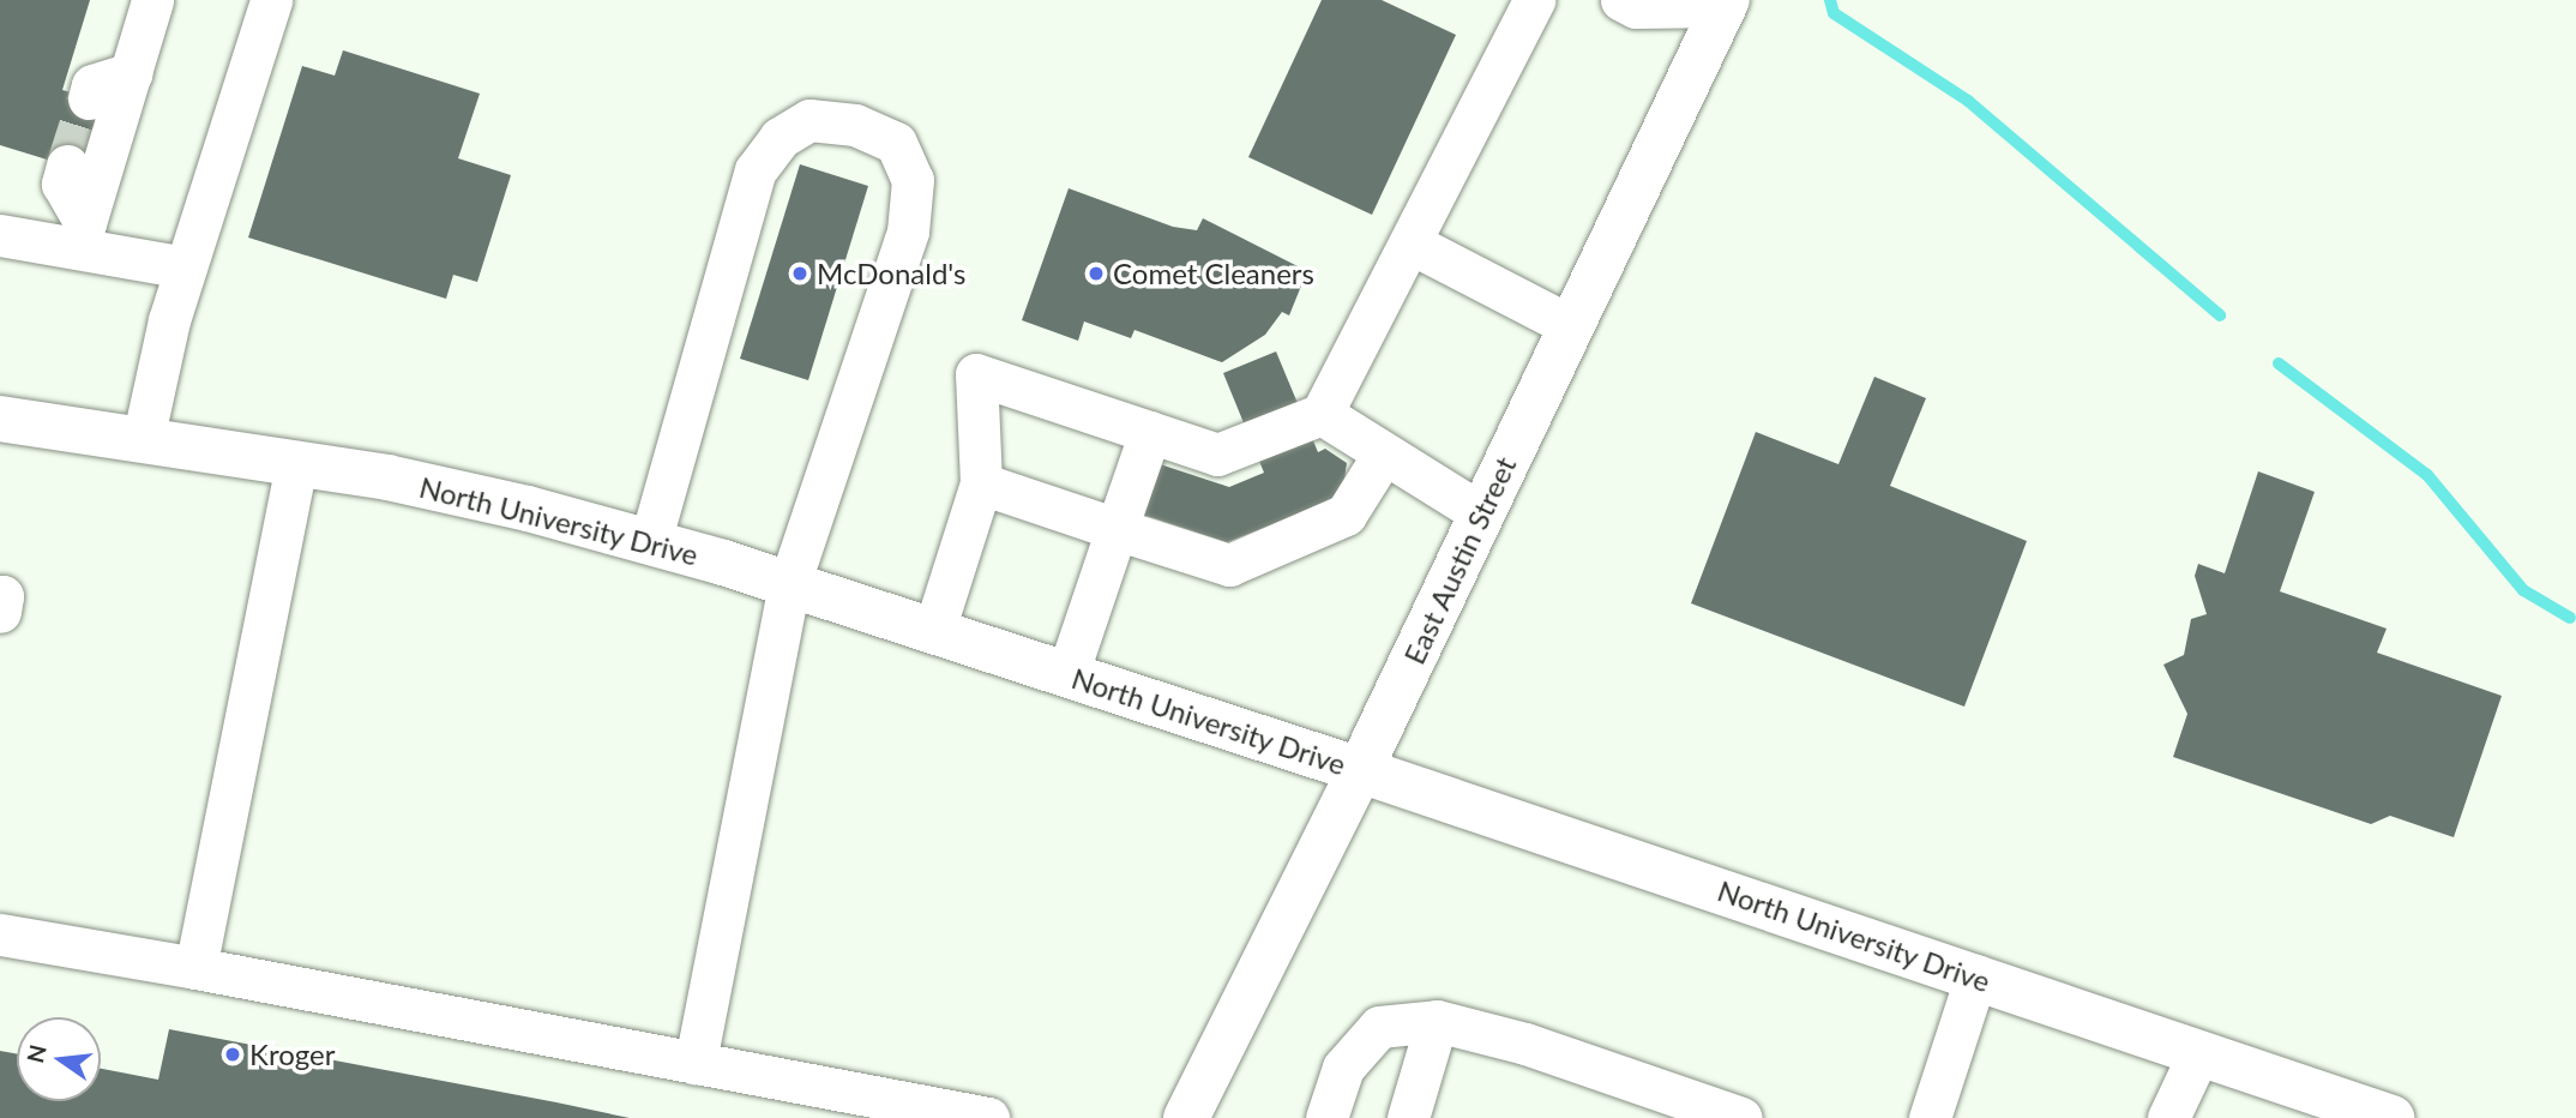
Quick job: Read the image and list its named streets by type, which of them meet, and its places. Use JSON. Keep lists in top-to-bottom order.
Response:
{
  "streets": {
    "main road": ["North University Drive", "East Austin Street"]
  },
  "crossings": [
    ["North University Drive", "East Austin Street"]
  ],
  "places": ["McDonald's", "Comet Cleaners", "Kroger"],
  "north": "left"
}
